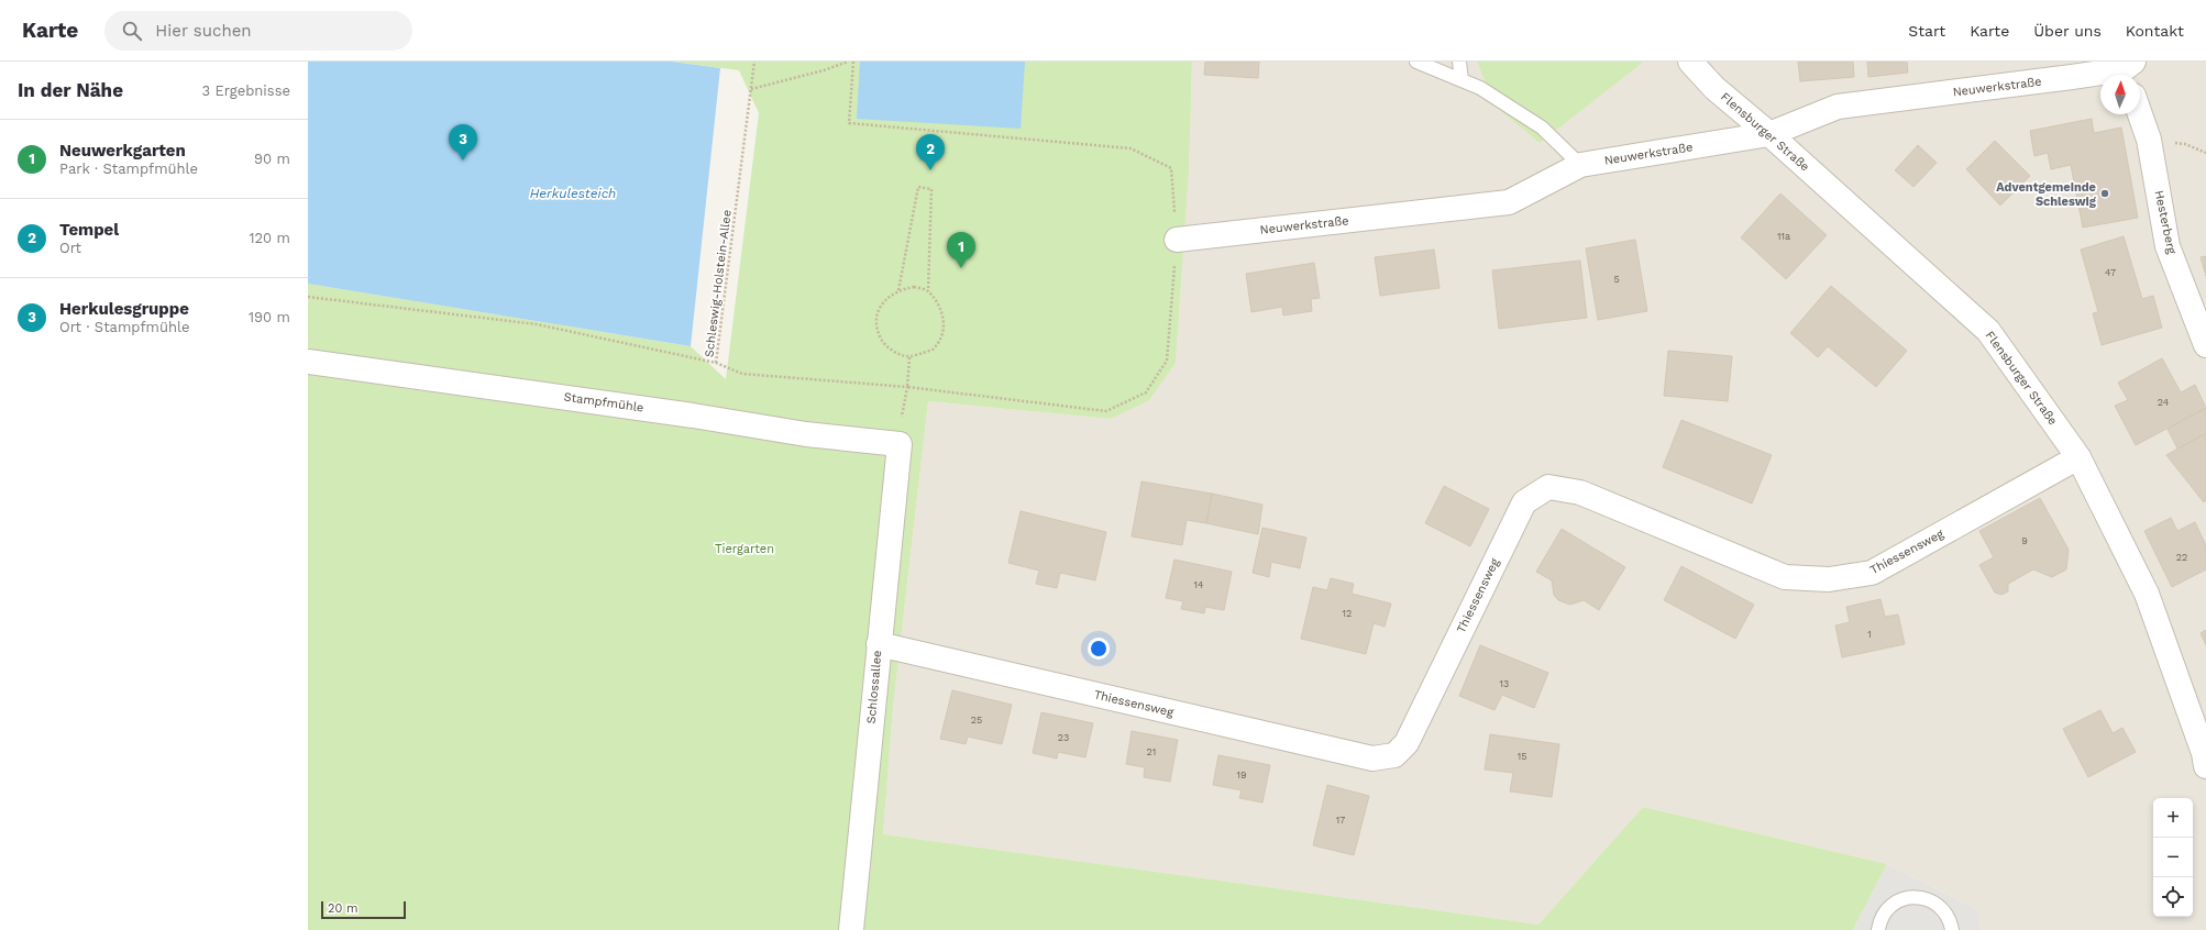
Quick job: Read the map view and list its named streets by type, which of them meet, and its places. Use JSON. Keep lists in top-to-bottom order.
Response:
{
  "streets": {
    "street": [
      "Neuwerkstraße",
      "Flensburger Straße",
      "Hesterberg",
      "Stampfmühle",
      "Thiessensweg",
      "Schlossallee"
    ],
    "path": ["Schleswig-Holstein-Allee"]
  },
  "crossings": [
    ["Neuwerkstraße", "Flensburger Straße"],
    ["Neuwerkstraße", "Schleswig-Holstein-Allee"],
    ["Flensburger Straße", "Thiessensweg"],
    ["Stampfmühle", "Schlossallee"],
    ["Thiessensweg", "Schlossallee"]
  ],
  "water": ["Herkulesteich"],
  "parks": ["Tiergarten"],
  "places": ["Adventgemeinde Schleswig"],
  "house_numbers": [
    "11a",
    "47",
    "5",
    "24",
    "9",
    "22",
    "14",
    "12",
    "1",
    "13",
    "25",
    "23",
    "21",
    "15",
    "19",
    "17"
  ],
  "scale_bar": "20 m",
  "north": "top",
  "page": {
    "header": "Karte",
    "search": "Hier suchen",
    "nav": [
      "Start",
      "Karte",
      "Über uns",
      "Kontakt"
    ],
    "heading": ["In der Nähe", "3 Ergebnisse"],
    "list": [
      {
        "mark": "1",
        "name": "Neuwerkgarten",
        "note": "Park · Stampfmühle",
        "value": "90 m"
      },
      {
        "mark": "2",
        "name": "Tempel",
        "note": "Ort",
        "value": "120 m"
      },
      {
        "mark": "3",
        "name": "Herkulesgruppe",
        "note": "Ort · Stampfmühle",
        "value": "190 m"
      }
    ],
    "pins": ["3", "2", "1"],
    "map_buttons": ["+", "−"],
    "scale": "20 m"
  }
}
